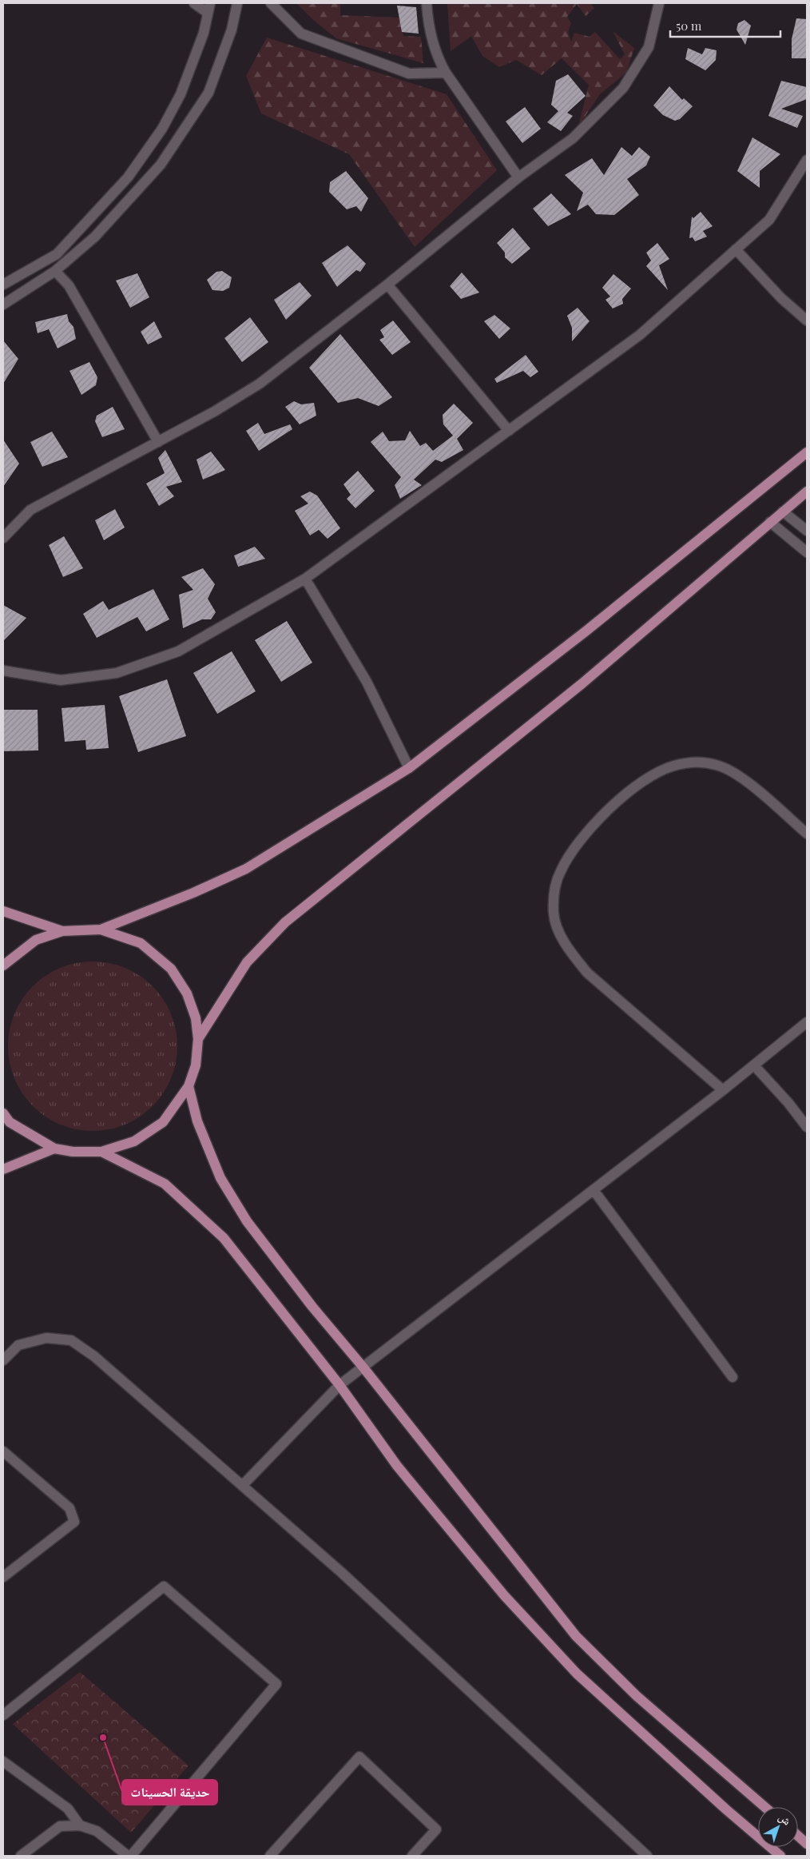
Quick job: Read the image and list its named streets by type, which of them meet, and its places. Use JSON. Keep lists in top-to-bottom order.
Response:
{
  "places": ["حديقة الحسينات"],
  "scale_bar": "50 m",
  "north": "top right"
}
